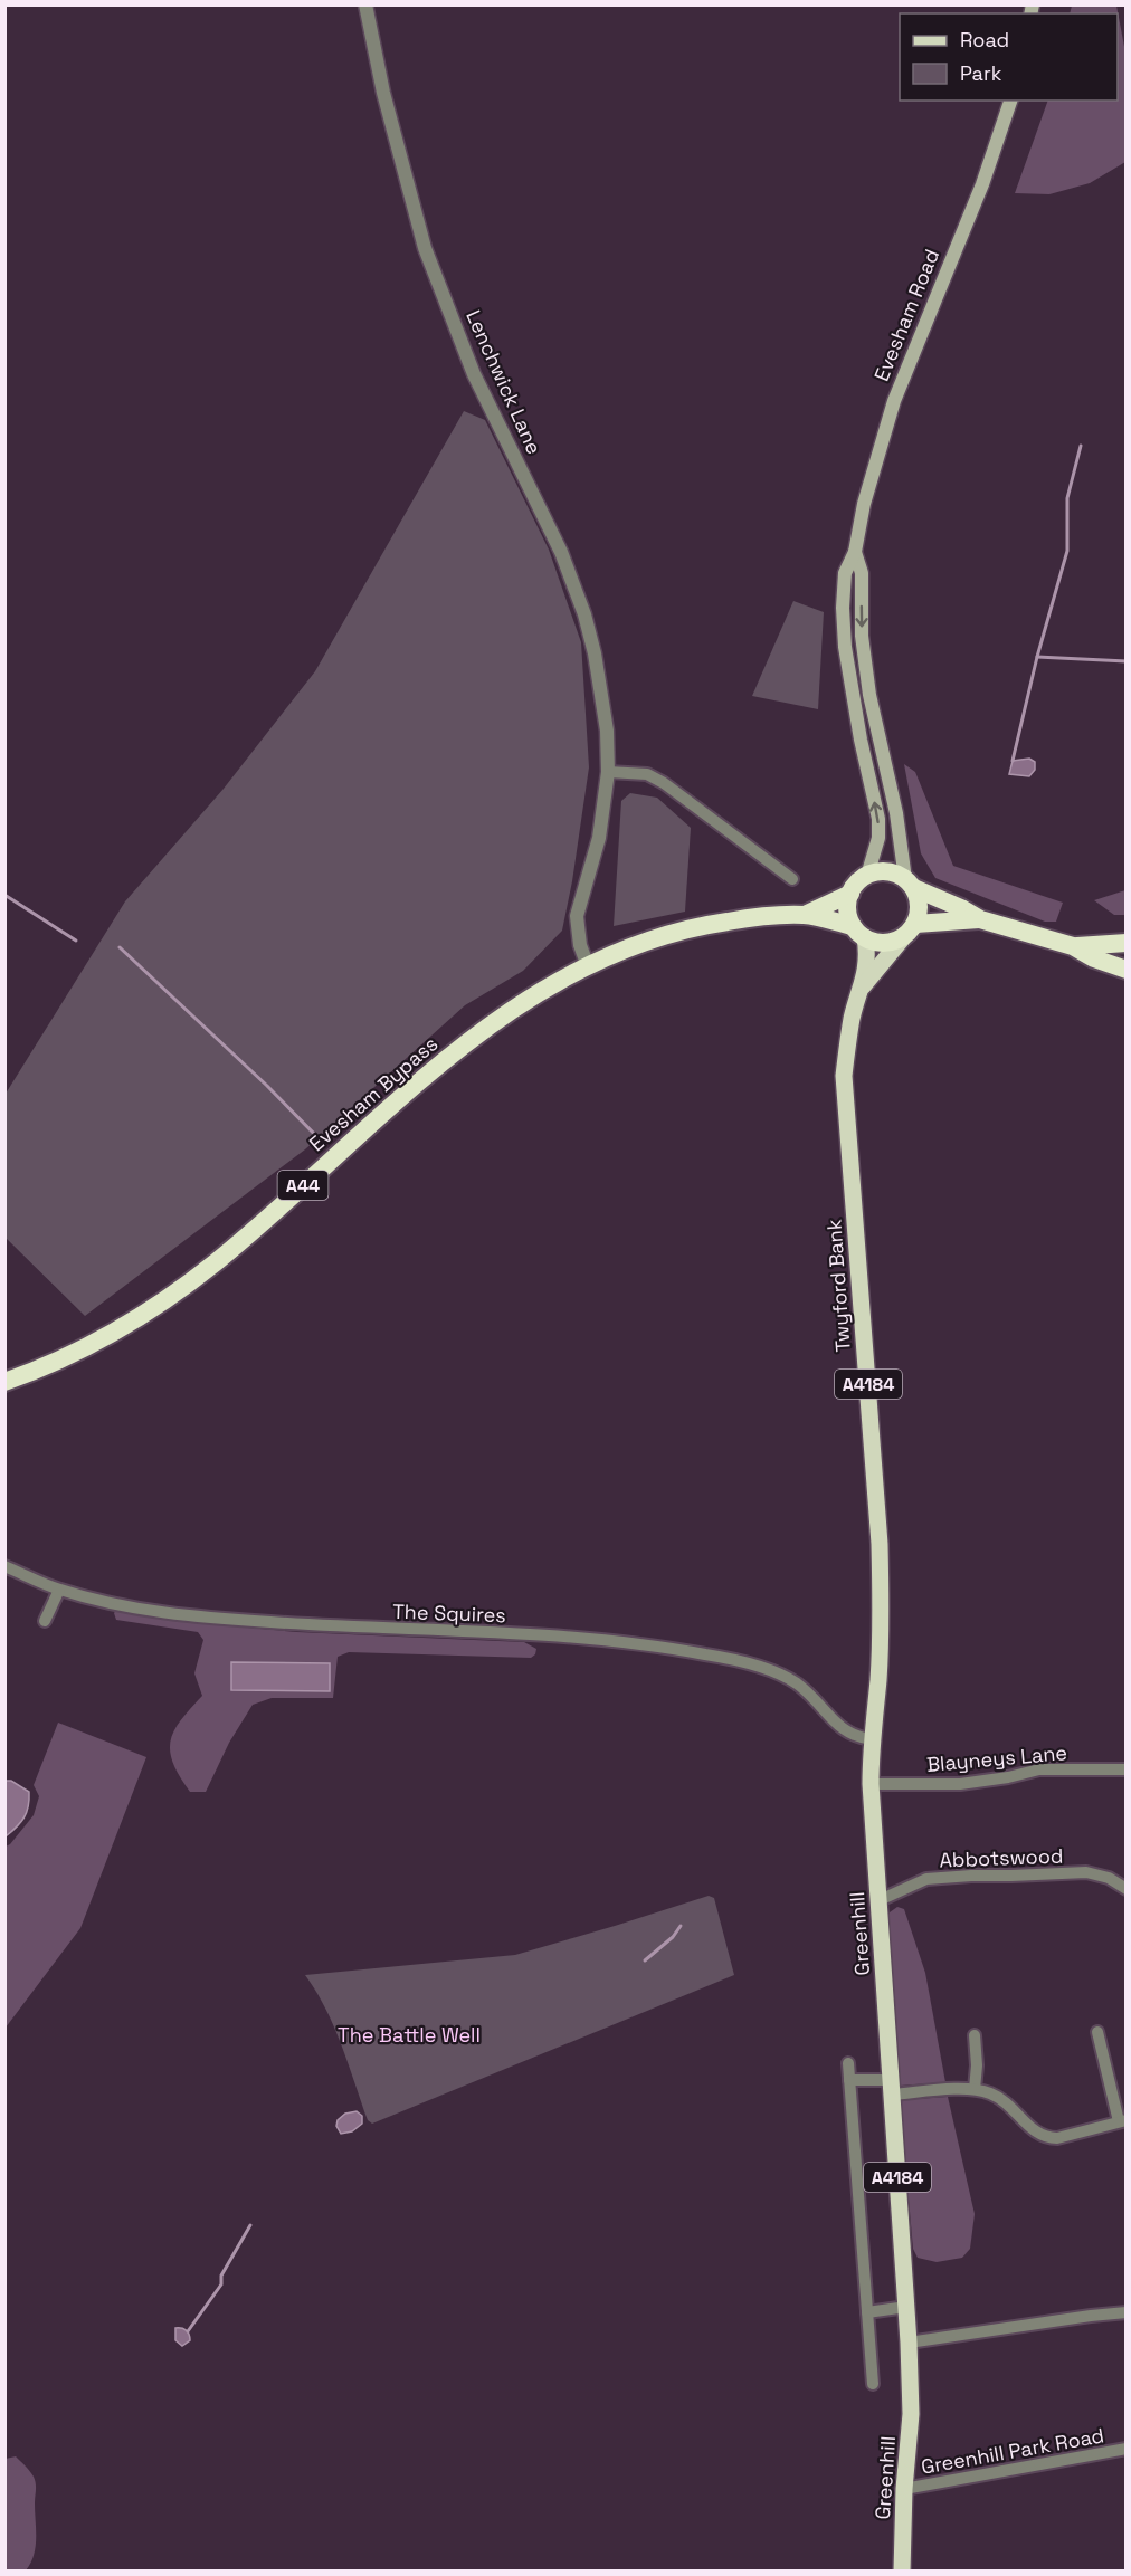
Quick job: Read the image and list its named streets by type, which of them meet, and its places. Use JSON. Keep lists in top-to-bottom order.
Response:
{
  "streets": {
    "highway": ["Evesham Bypass", "A44"],
    "main road": [
      "Evesham Road",
      "Twyford Bank",
      "A4184",
      "Greenhill"
    ],
    "street": [
      "Lenchwick Lane",
      "The Squires",
      "Blayneys Lane",
      "Abbotswood",
      "Greenhill Park Road"
    ]
  },
  "crossings": [
    ["Evesham Road", "Evesham Bypass"],
    ["Evesham Road", "Twyford Bank"],
    ["Lenchwick Lane", "Evesham Bypass"],
    ["Evesham Bypass", "Twyford Bank"],
    ["Twyford Bank", "The Squires"],
    ["Twyford Bank", "Blayneys Lane"],
    ["Twyford Bank", "Greenhill"],
    ["Blayneys Lane", "Greenhill"],
    ["Abbotswood", "Greenhill"],
    ["Greenhill", "Greenhill Park Road"]
  ],
  "parks": ["The Battle Well"],
  "legend": ["Road", "Park"]
}
